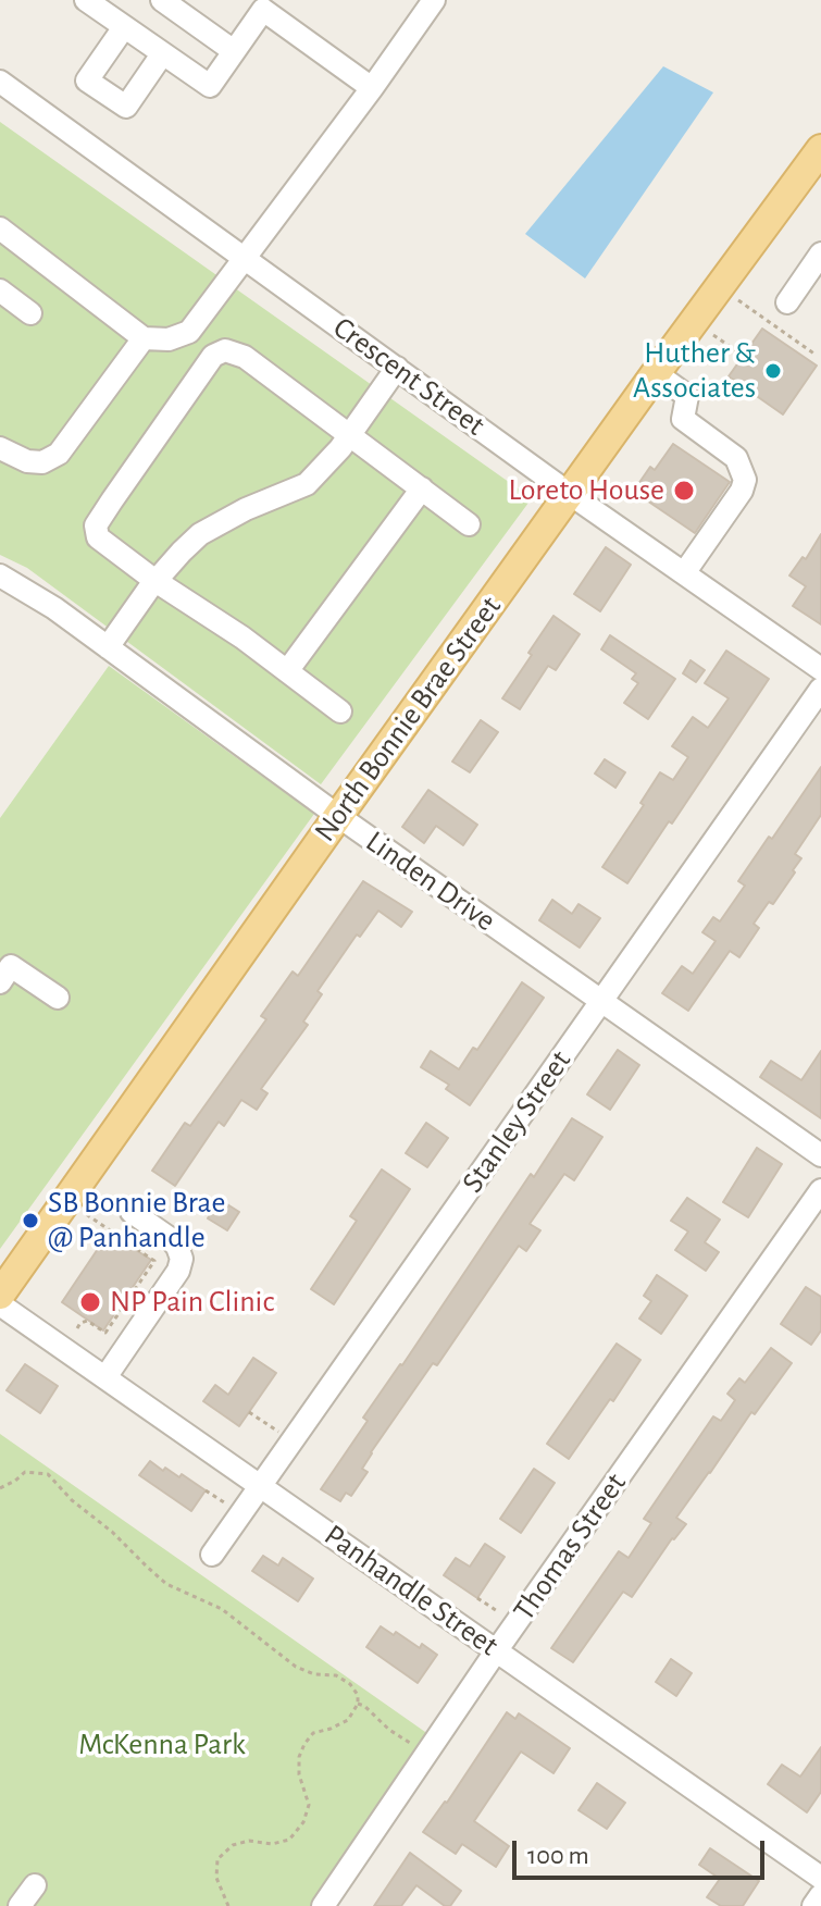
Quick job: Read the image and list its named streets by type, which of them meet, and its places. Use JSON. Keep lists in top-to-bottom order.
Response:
{
  "streets": {
    "main road": ["North Bonnie Brae Street"],
    "street": [
      "Crescent Street",
      "Linden Drive",
      "Stanley Street",
      "Thomas Street",
      "Panhandle Street"
    ]
  },
  "crossings": [
    ["Crescent Street", "North Bonnie Brae Street"],
    ["North Bonnie Brae Street", "Linden Drive"],
    ["Linden Drive", "Stanley Street"],
    ["Stanley Street", "Panhandle Street"],
    ["Thomas Street", "Panhandle Street"]
  ],
  "parks": ["McKenna Park"],
  "places": [
    "Huther & Associates",
    "Loreto House",
    "SB Bonnie Brae @ Panhandle",
    "NP Pain Clinic"
  ],
  "scale_bar": "100 m"
}
